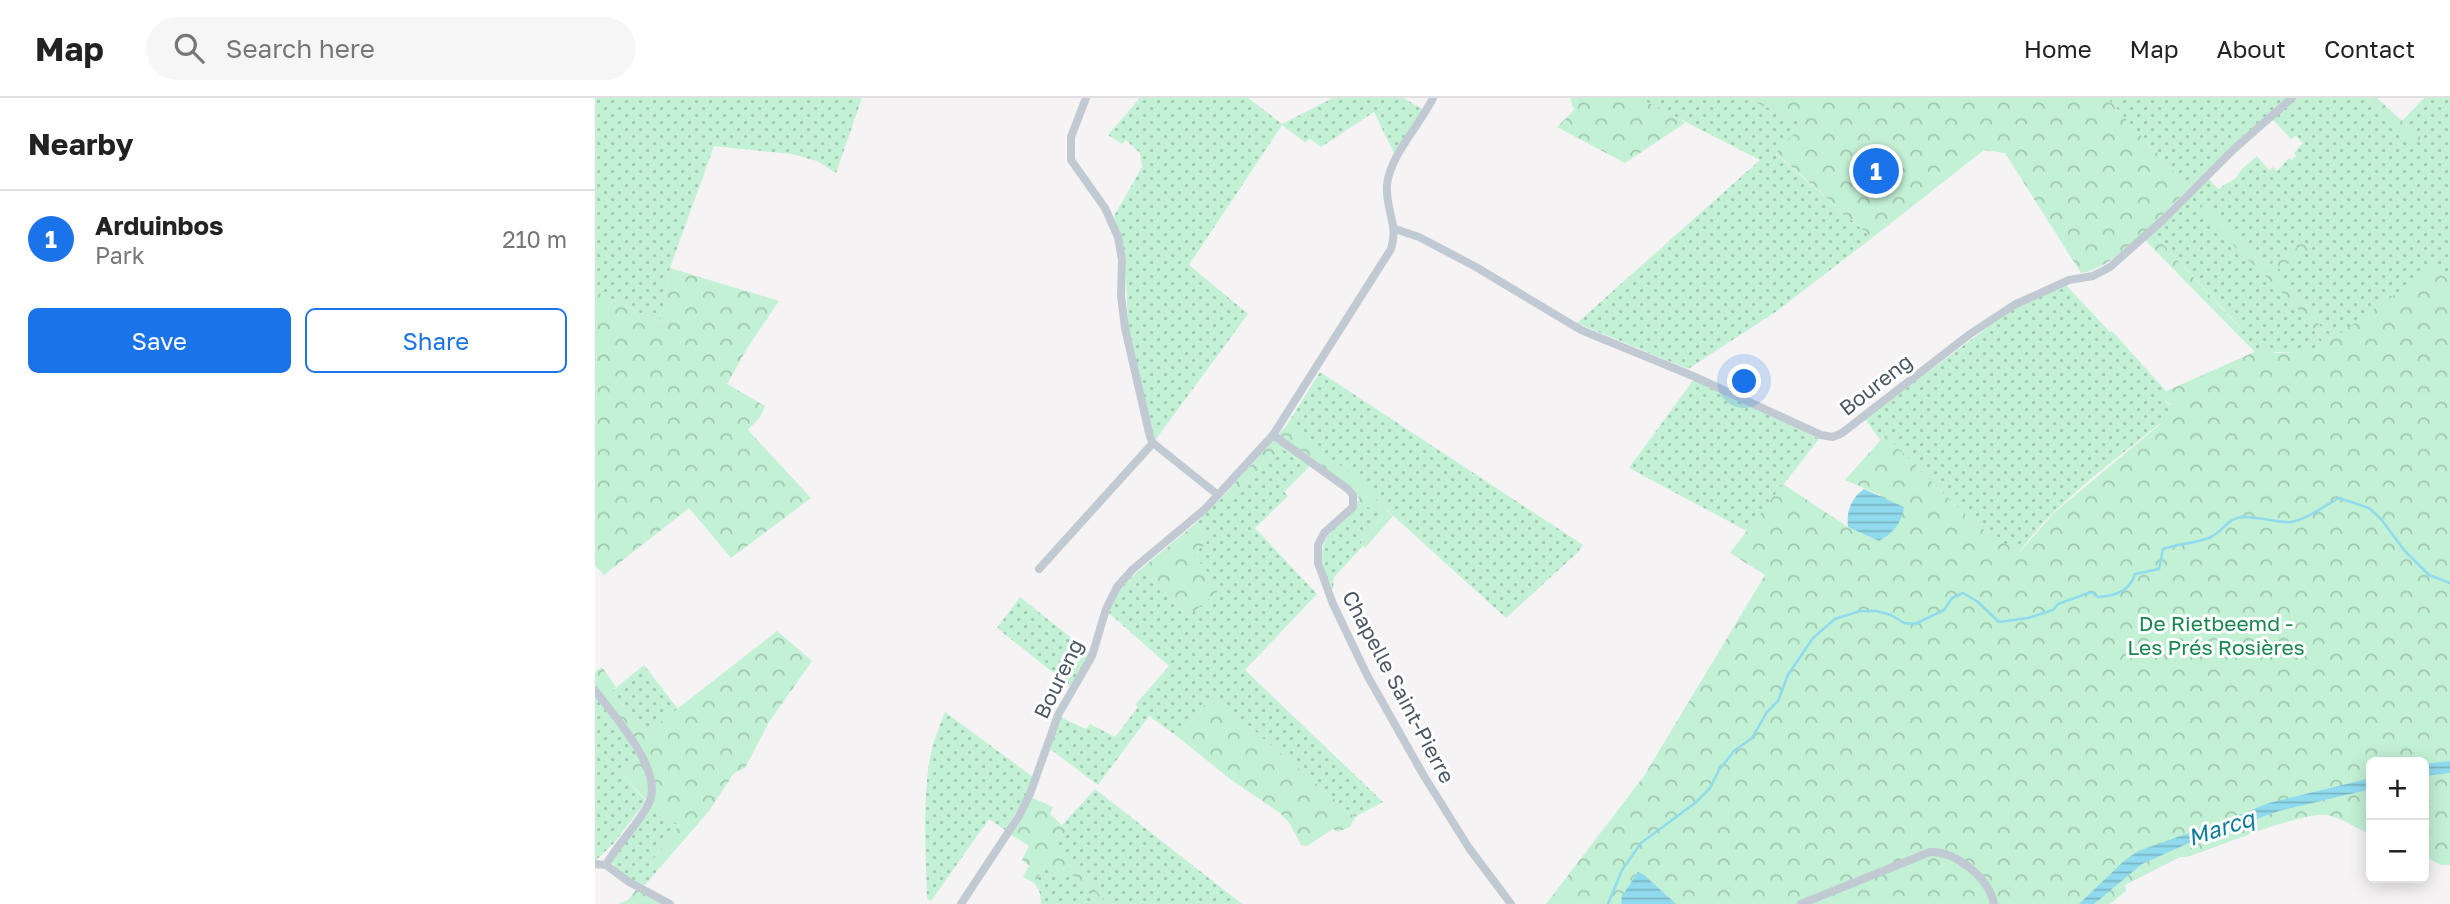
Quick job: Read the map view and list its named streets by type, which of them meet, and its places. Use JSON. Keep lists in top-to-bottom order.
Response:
{
  "streets": {
    "street": ["Boureng", "Chapelle Saint-Pierre"]
  },
  "crossings": [
    ["Boureng", "Chapelle Saint-Pierre"]
  ],
  "water": ["Marcq"],
  "parks": ["De Rietbeemd - Les Prés Rosières"],
  "page": {
    "header": "Map",
    "search": "Search here",
    "nav": [
      "Home",
      "Map",
      "About",
      "Contact"
    ],
    "heading": "Nearby",
    "pins": "1",
    "list": [
      {
        "mark": "1",
        "name": "Arduinbos",
        "note": "Park",
        "value": "210 m"
      }
    ],
    "buttons": ["Save", "Share"],
    "map_buttons": ["+", "−"]
  }
}
